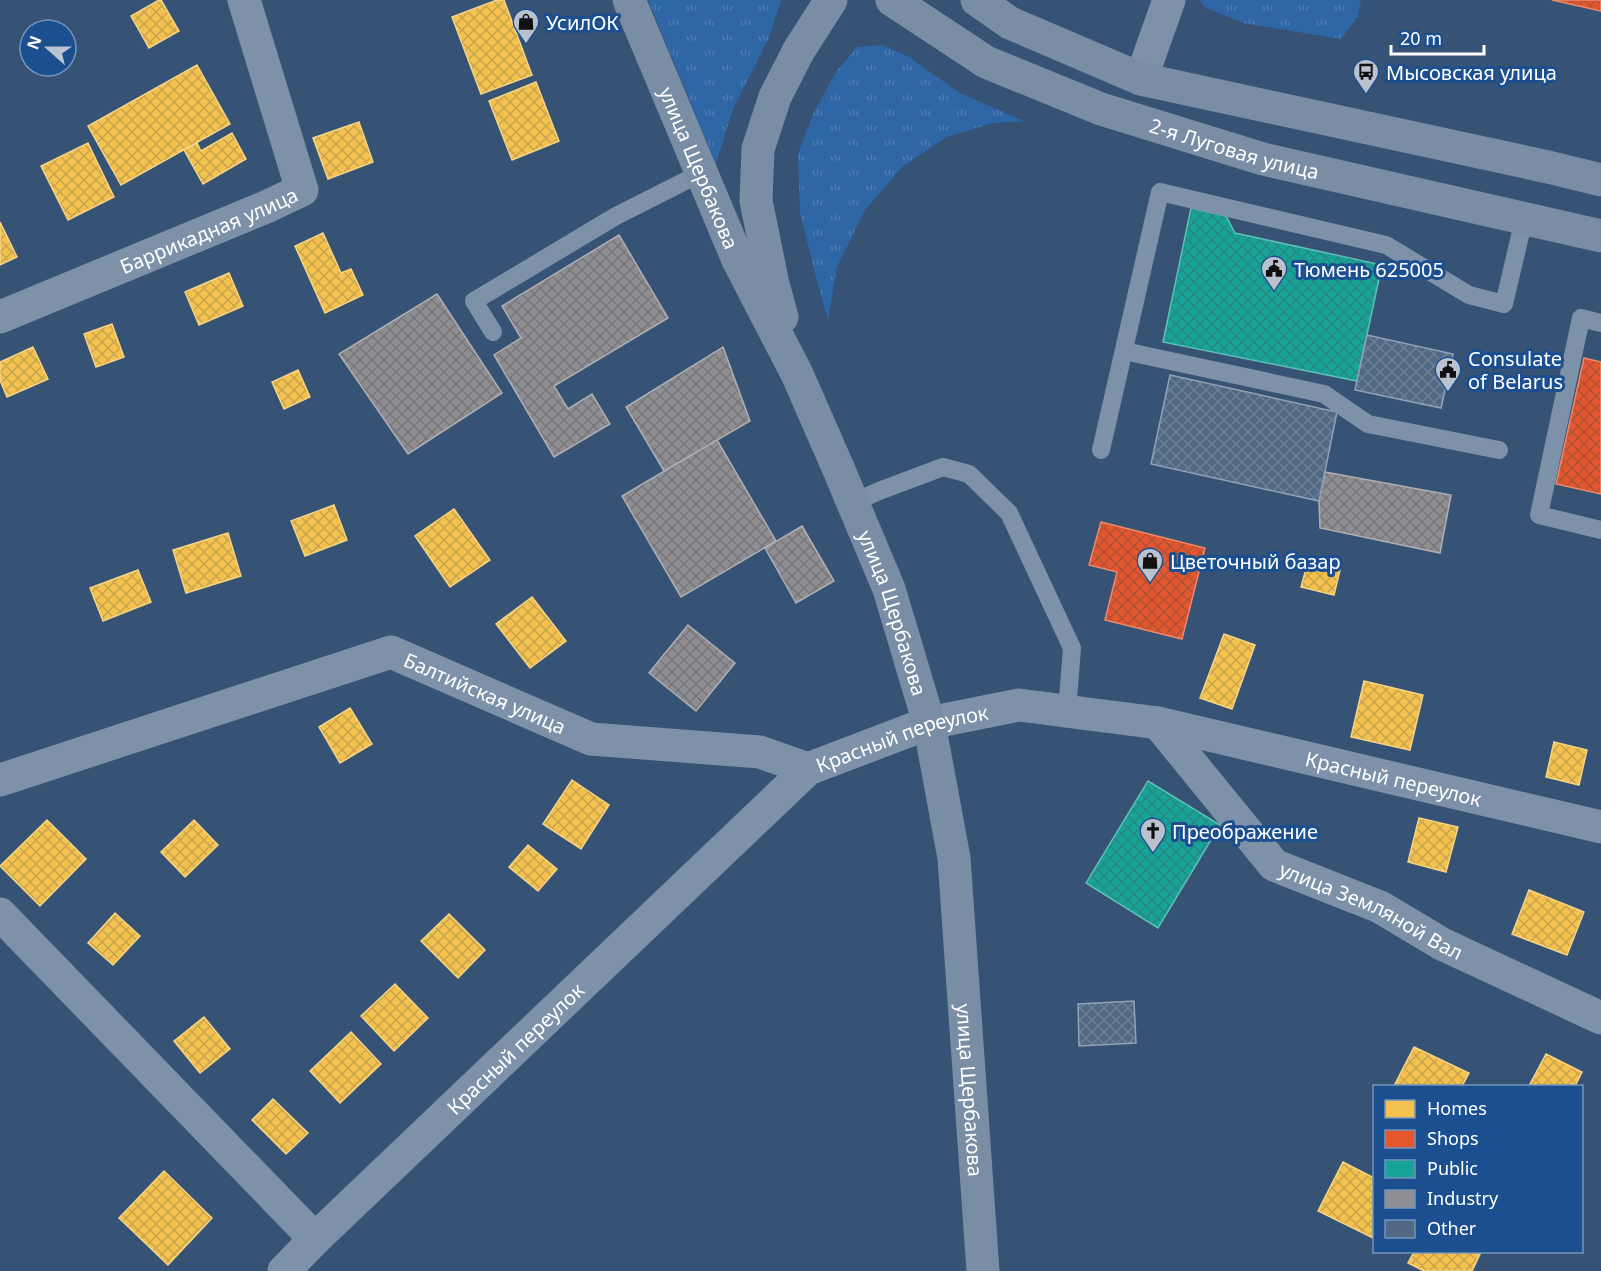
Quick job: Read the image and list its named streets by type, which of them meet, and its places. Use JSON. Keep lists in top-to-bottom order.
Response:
{
  "streets": {
    "street": [
      "2-я Луговая улица",
      "улица Щербакова",
      "Баррикадная улица",
      "Балтийская улица",
      "Красный переулок",
      "улица Земляной Вал"
    ]
  },
  "crossings": [
    ["улица Щербакова", "Красный переулок"],
    ["Балтийская улица", "Красный переулок"],
    ["Красный переулок", "улица Земляной Вал"]
  ],
  "places": {
    "shop": ["УсилОК", "Цветочный базар"],
    "bus stop": ["Мысовская улица"],
    "public building": ["Тюмень 625005", "Consulate of Belarus"],
    "church": ["Преображение"]
  },
  "legend": [
    "Homes",
    "Shops",
    "Public",
    "Industry",
    "Other"
  ],
  "scale_bar": "20 m",
  "north": "left"
}
